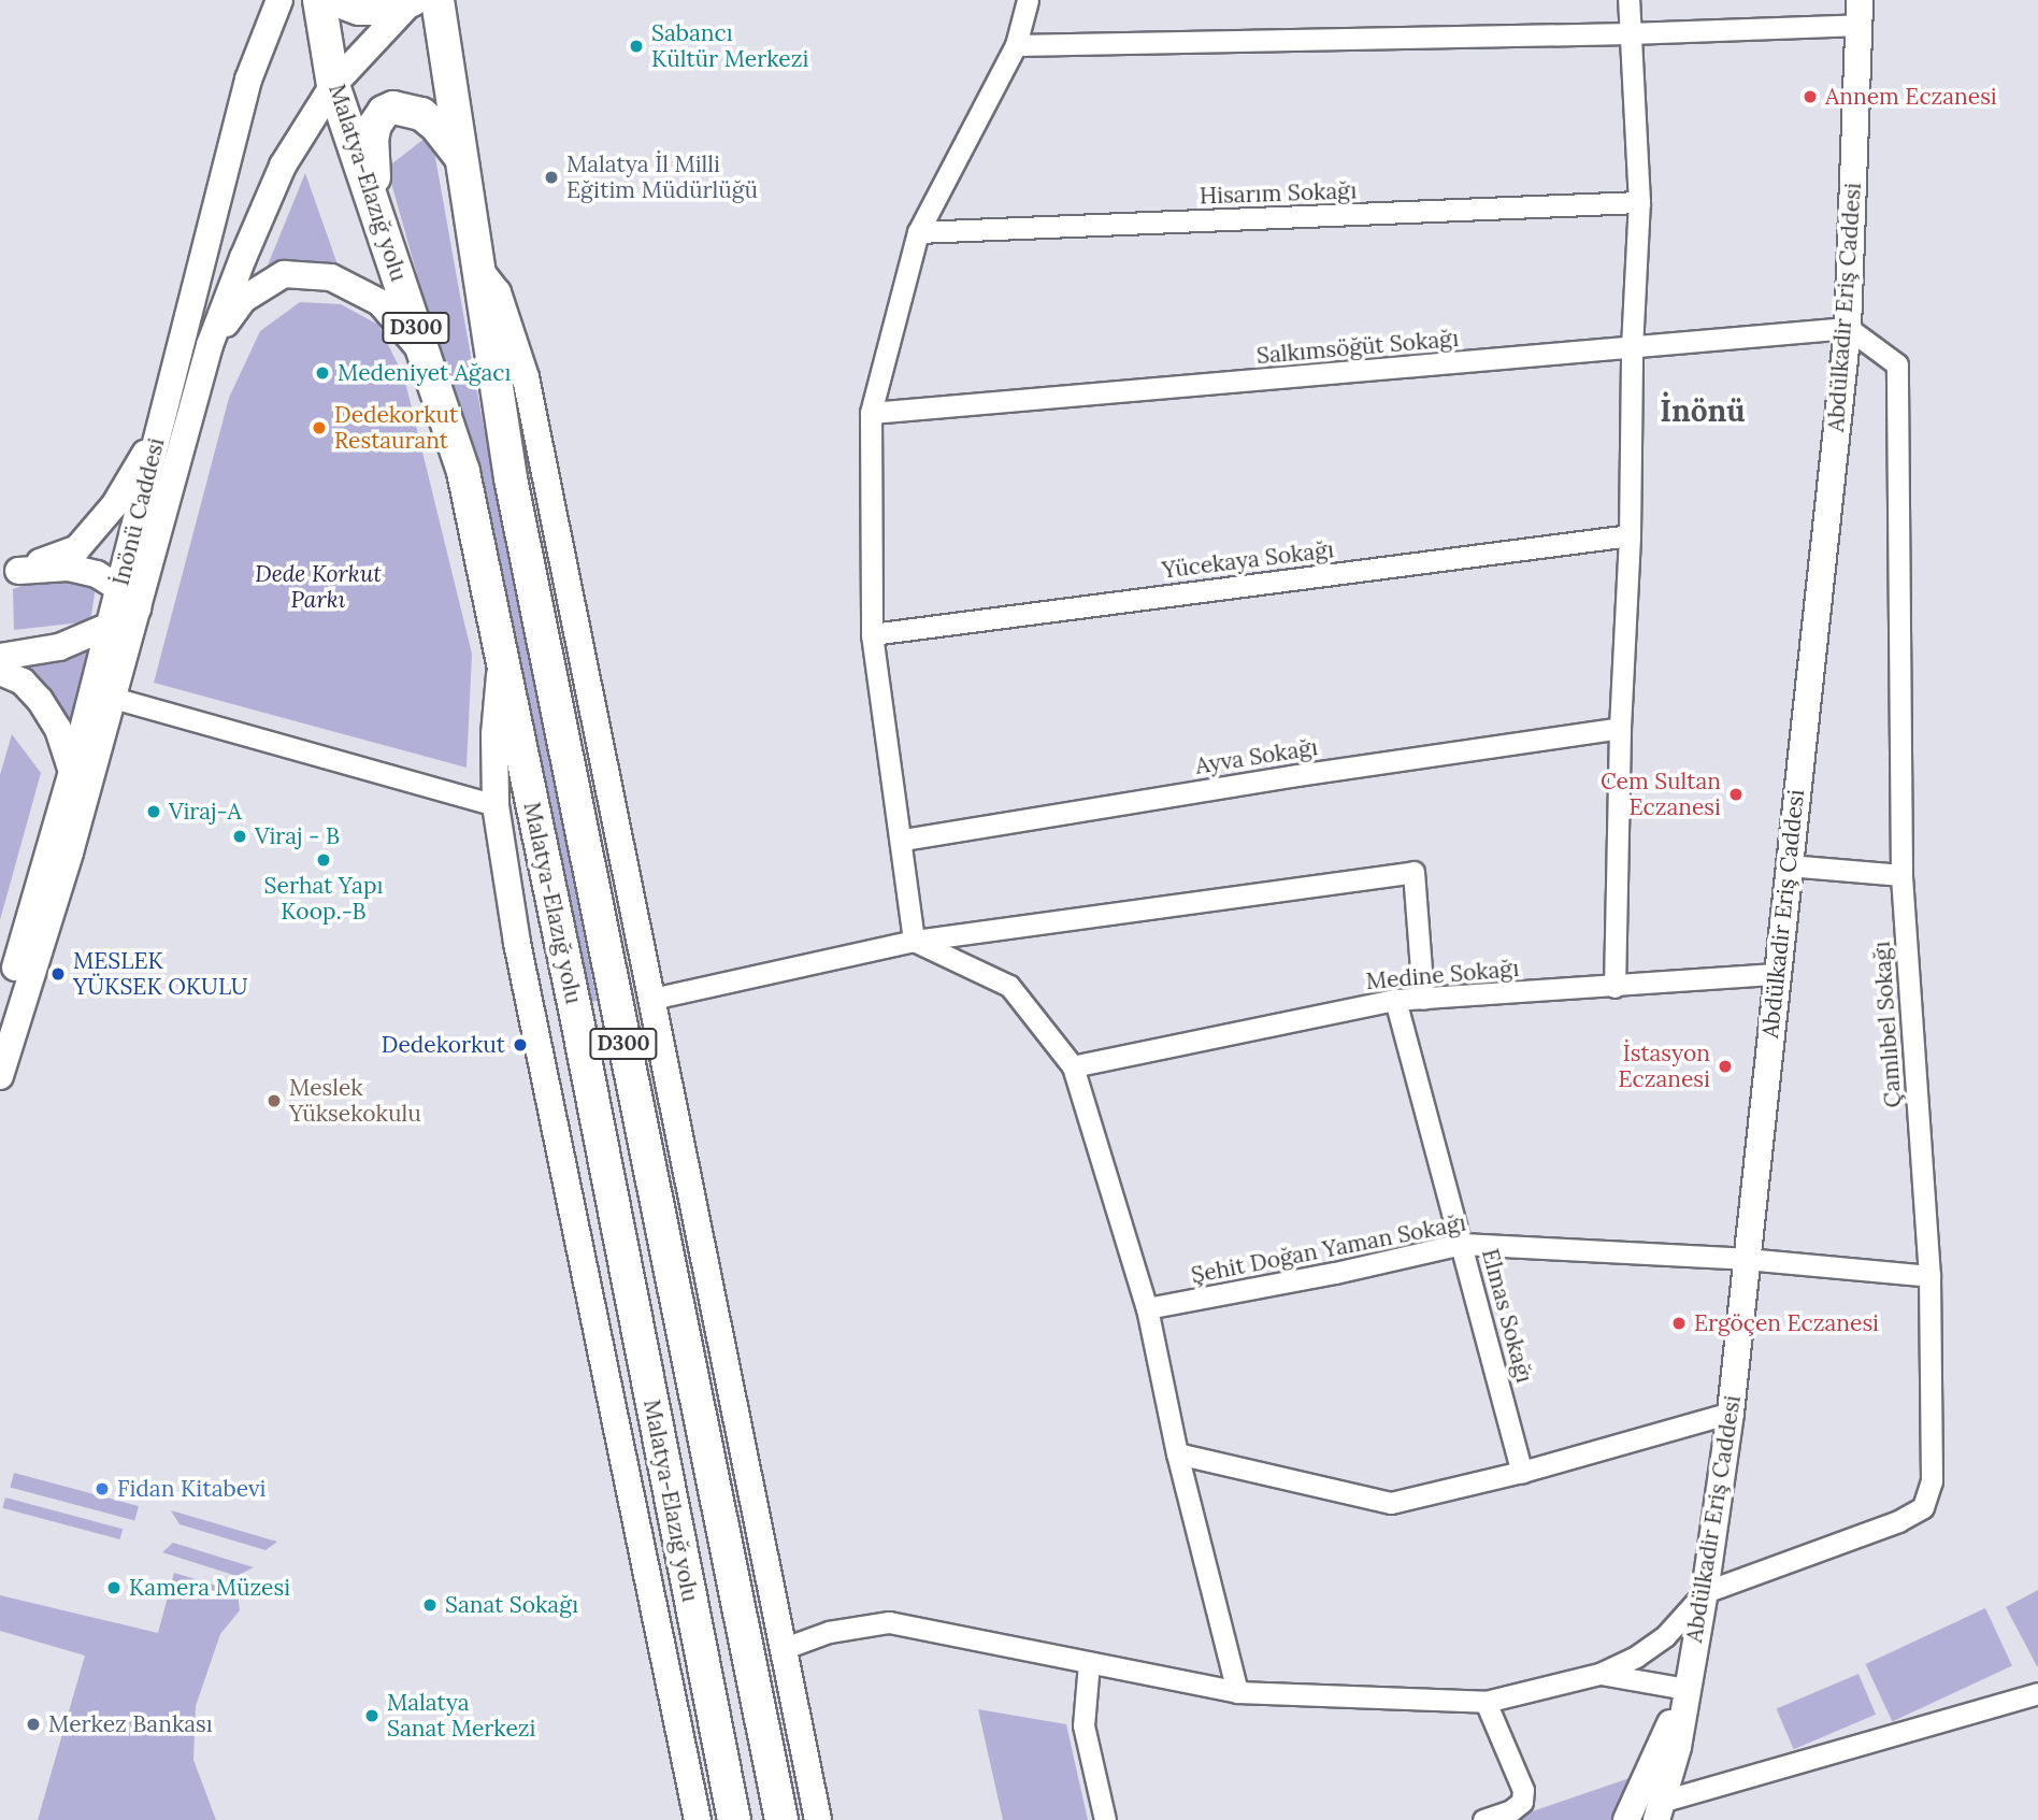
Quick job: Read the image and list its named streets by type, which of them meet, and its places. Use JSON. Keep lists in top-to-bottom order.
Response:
{
  "streets": {
    "highway": ["Malatya-Elazığ yolu", "D300"],
    "main road": ["Abdülkadir Eriş Caddesi", "İnönü Caddesi"],
    "street": [
      "Hisarım Sokağı",
      "Salkımsöğüt Sokağı",
      "Yücekaya Sokağı",
      "Ayva Sokağı",
      "Medine Sokağı",
      "Çamlıbel Sokağı",
      "Şehit Doğan Yaman Sokağı",
      "Elmas Sokağı"
    ]
  },
  "crossings": [
    ["Abdülkadir Eriş Caddesi", "Salkımsöğüt Sokağı"],
    ["Abdülkadir Eriş Caddesi", "Medine Sokağı"],
    ["Abdülkadir Eriş Caddesi", "Çamlıbel Sokağı"],
    ["Abdülkadir Eriş Caddesi", "Şehit Doğan Yaman Sokağı"],
    ["Salkımsöğüt Sokağı", "Çamlıbel Sokağı"],
    ["Medine Sokağı", "Elmas Sokağı"],
    ["Çamlıbel Sokağı", "Şehit Doğan Yaman Sokağı"],
    ["Şehit Doğan Yaman Sokağı", "Elmas Sokağı"]
  ],
  "districts": ["İnönü"],
  "parks": ["Dede Korkut Parkı"],
  "places": [
    "Sabancı Kültür Merkezi",
    "Annem Eczanesi",
    "Malatya İl Milli Eğitim Müdürlüğü",
    "Medeniyet Ağacı",
    "Dedekorkut Restaurant",
    "Cem Sultan Eczanesi",
    "Viraj-A",
    "Viraj - B",
    "Serhat Yapı Koop.-B",
    "MESLEK YÜKSEK OKULU",
    "Dedekorkut",
    "İstasyon Eczanesi",
    "Meslek Yüksekokulu",
    "Ergöçen Eczanesi",
    "Fidan Kitabevi",
    "Kamera Müzesi",
    "Sanat Sokağı",
    "Malatya Sanat Merkezi",
    "Merkez Bankası"
  ]
}
